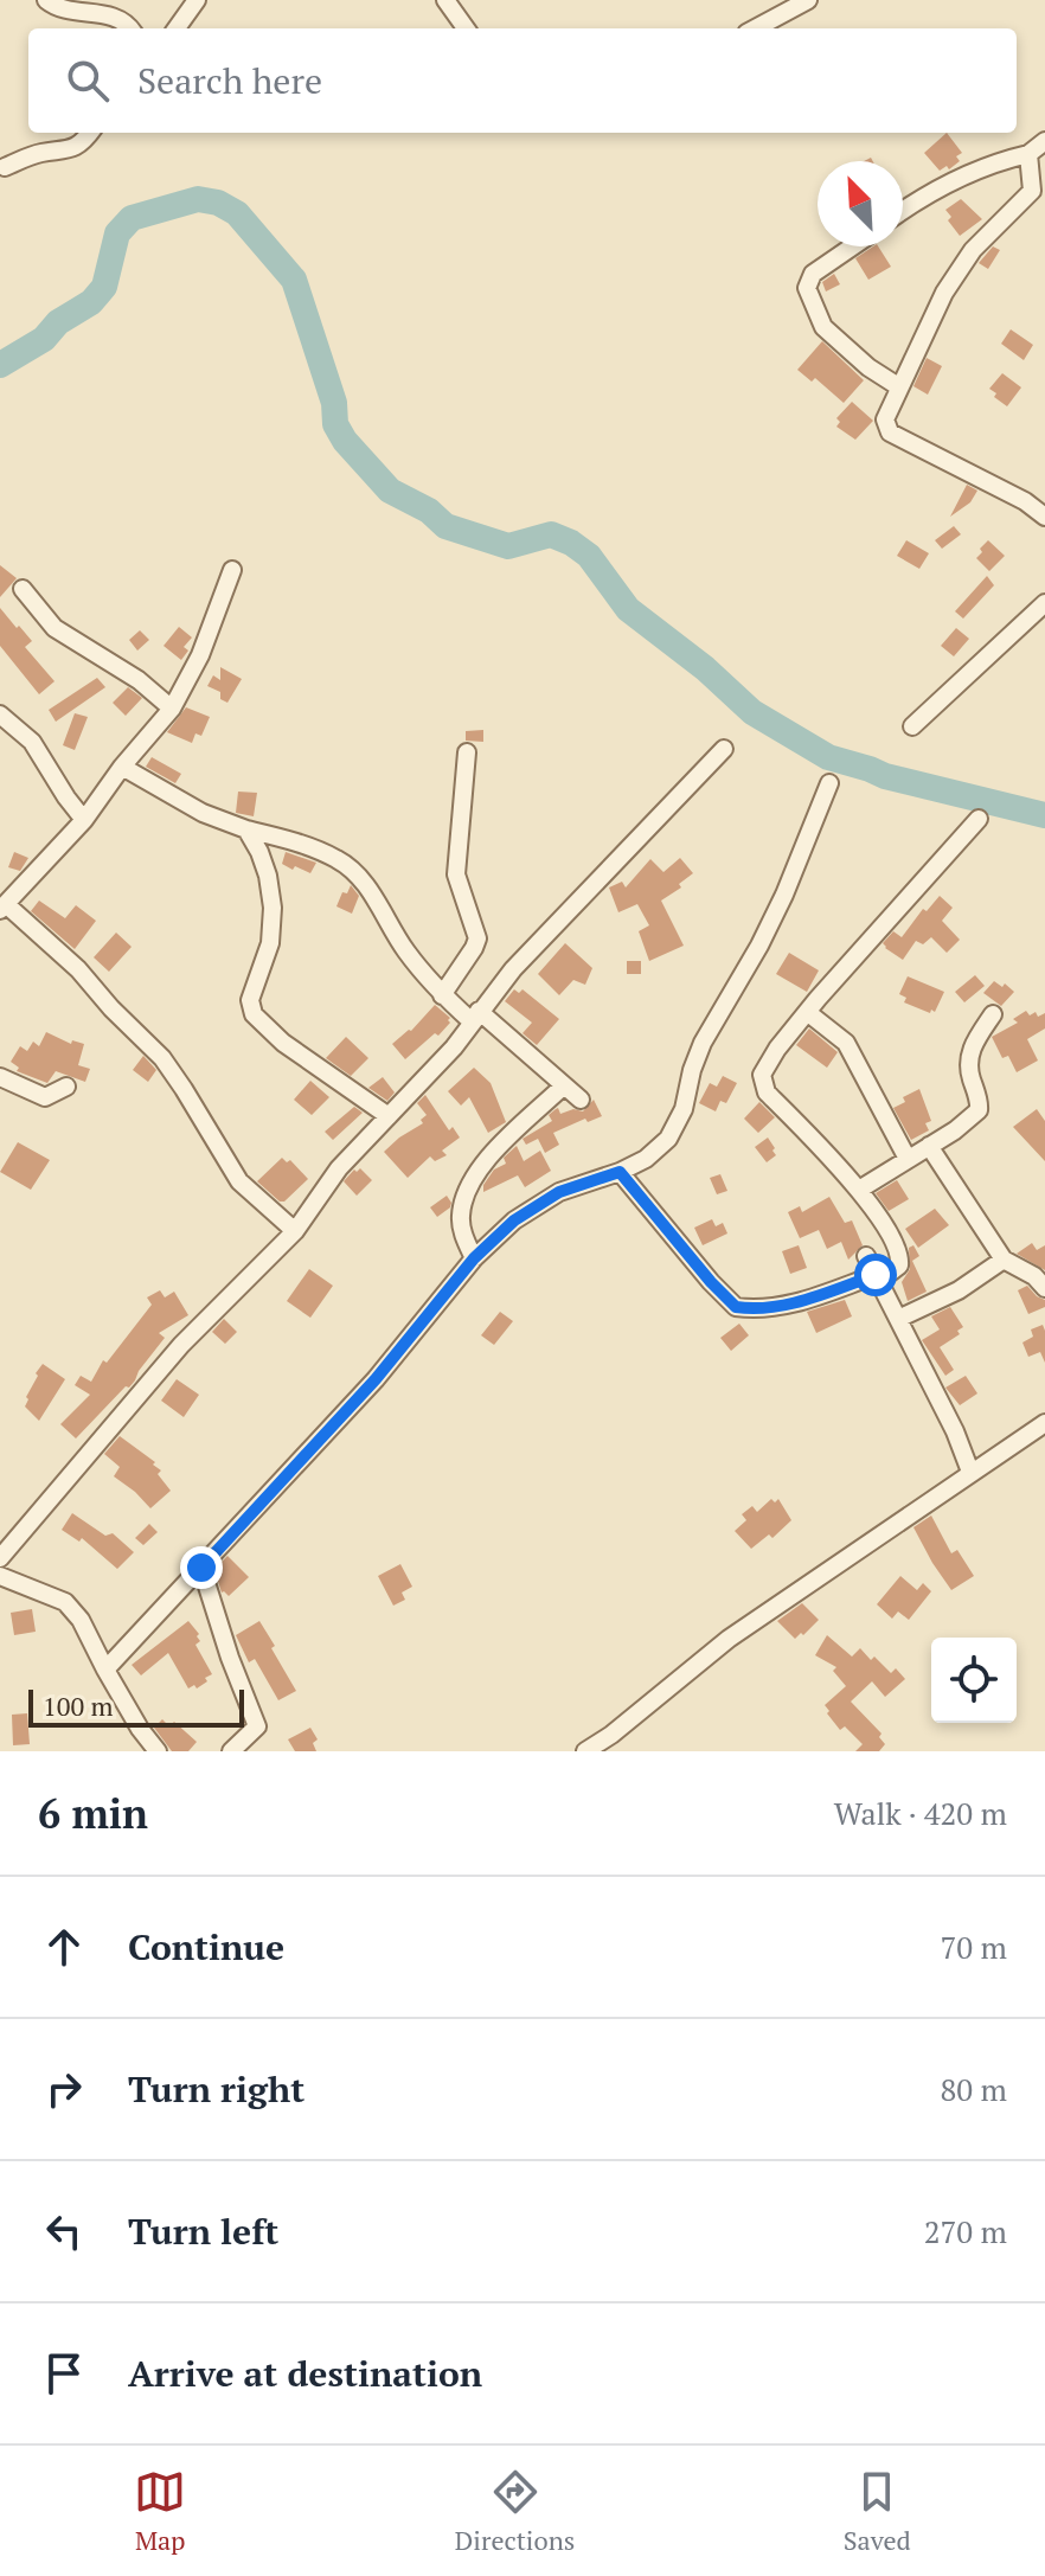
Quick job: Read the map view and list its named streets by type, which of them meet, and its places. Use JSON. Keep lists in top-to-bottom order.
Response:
{
  "scale_bar": "100 m",
  "north": "top left",
  "page": {
    "search": "Search here",
    "scale": "100 m",
    "heading": ["6 min", "Walk · 420 m"],
    "list": [
      ["Continue", "70 m"],
      ["Turn right", "80 m"],
      ["Turn left", "270 m"],
      "Arrive at destination"
    ],
    "nav": ["Map", "Directions", "Saved"]
  }
}
